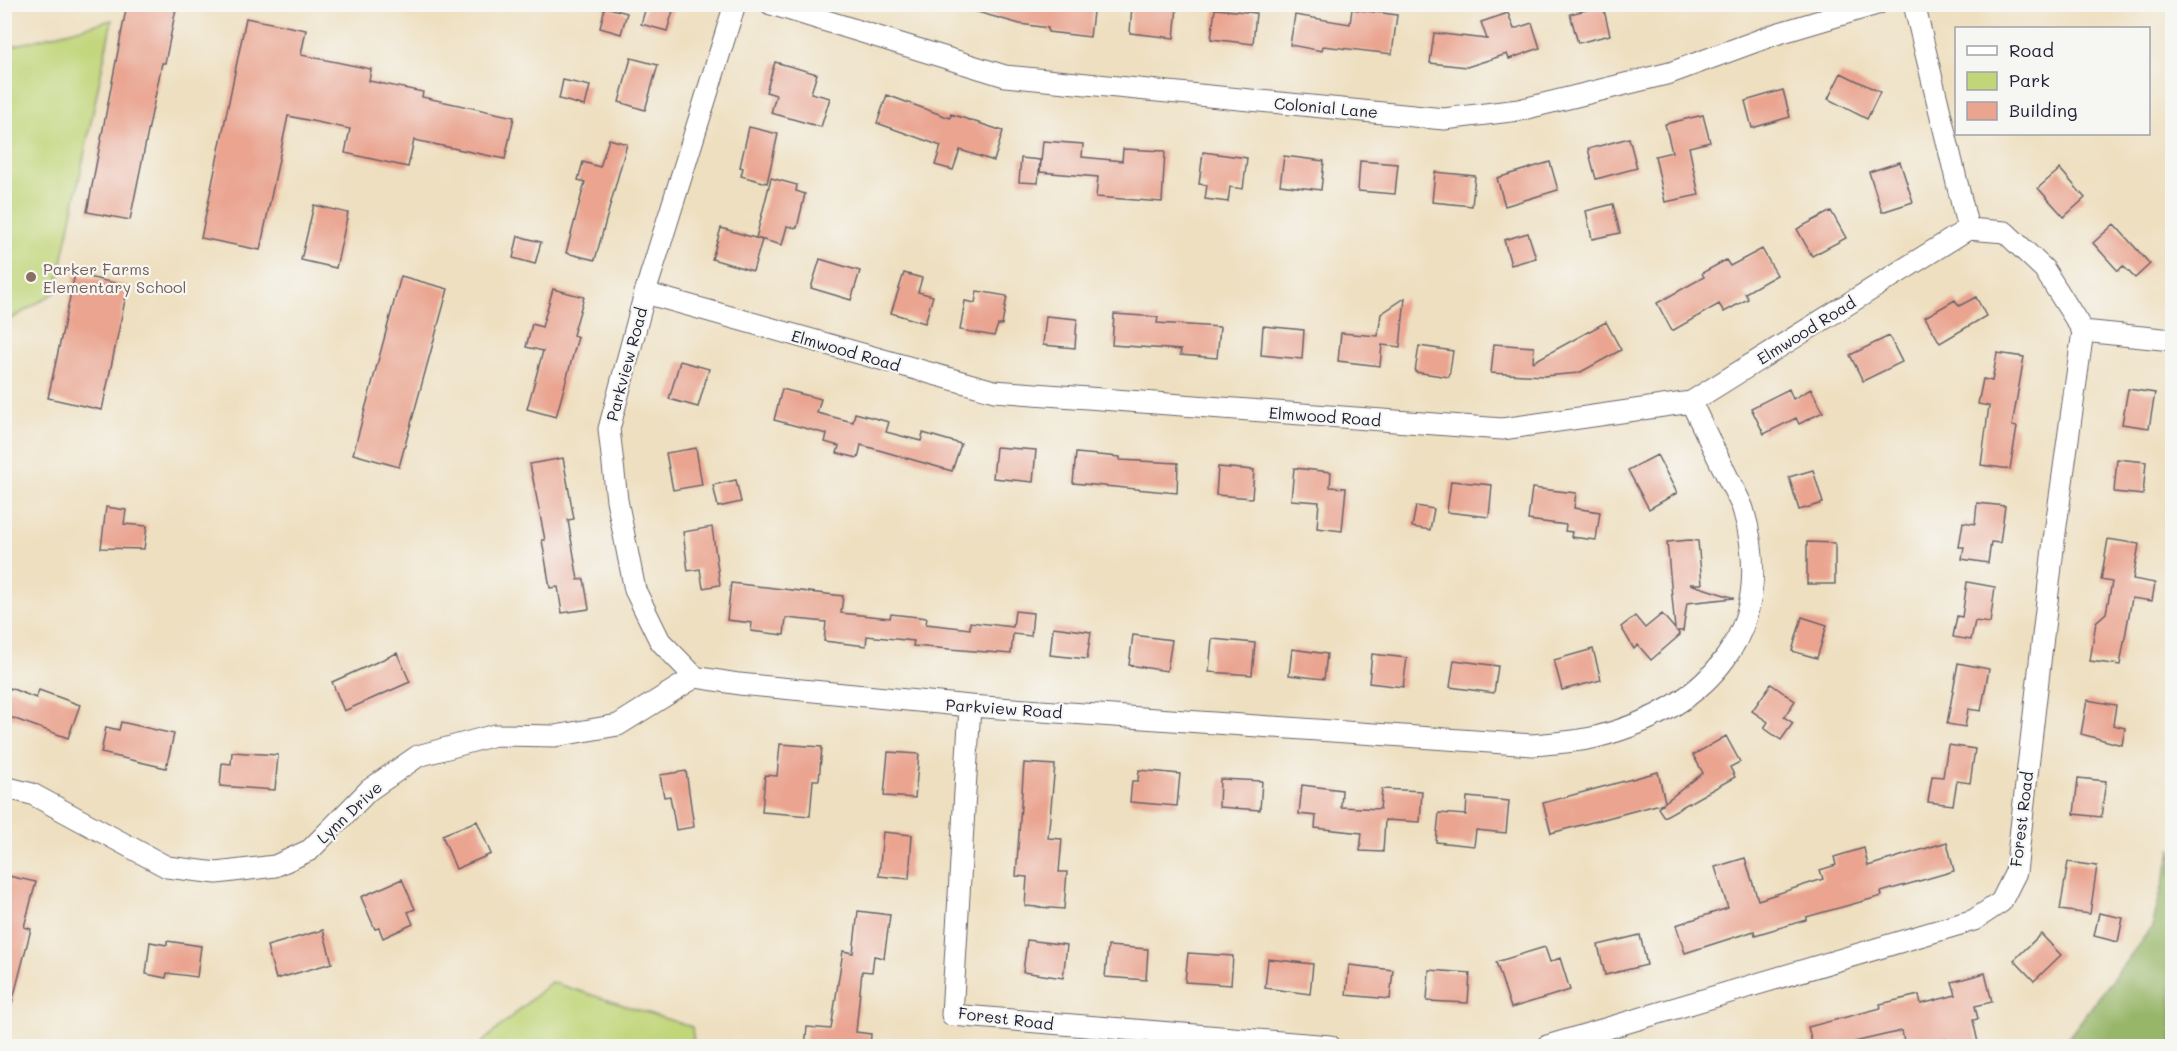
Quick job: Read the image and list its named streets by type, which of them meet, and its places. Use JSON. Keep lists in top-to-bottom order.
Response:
{
  "streets": {
    "street": [
      "Colonial Lane",
      "Elmwood Road",
      "Parkview Road",
      "Lynn Drive",
      "Forest Road"
    ]
  },
  "crossings": [
    ["Elmwood Road", "Parkview Road"],
    ["Parkview Road", "Lynn Drive"],
    ["Parkview Road", "Forest Road"]
  ],
  "places": ["Parker Farms Elementary School"],
  "legend": ["Road", "Park", "Building"]
}
